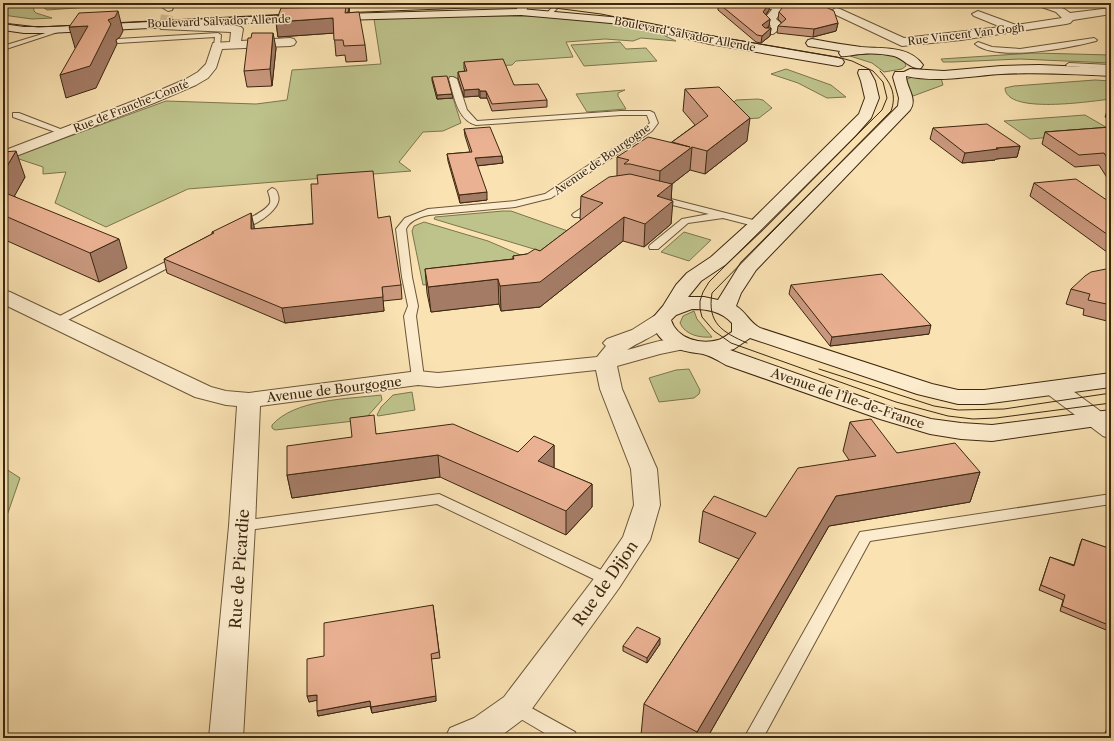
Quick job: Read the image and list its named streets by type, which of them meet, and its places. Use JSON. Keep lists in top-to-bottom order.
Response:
{
  "streets": {
    "street": [
      "Boulevard Salvador Allende",
      "Rue Vincent Van Gogh",
      "Rue de Franche-Comté",
      "Avenue de Bourgogne",
      "Avenue de l’Île-de-France",
      "Rue de Picardie",
      "Rue de Dijon"
    ]
  },
  "crossings": [
    ["Boulevard Salvador Allende", "Avenue de Bourgogne"],
    ["Avenue de Bourgogne", "Rue de Picardie"],
    ["Avenue de Bourgogne", "Rue de Dijon"]
  ]
}
